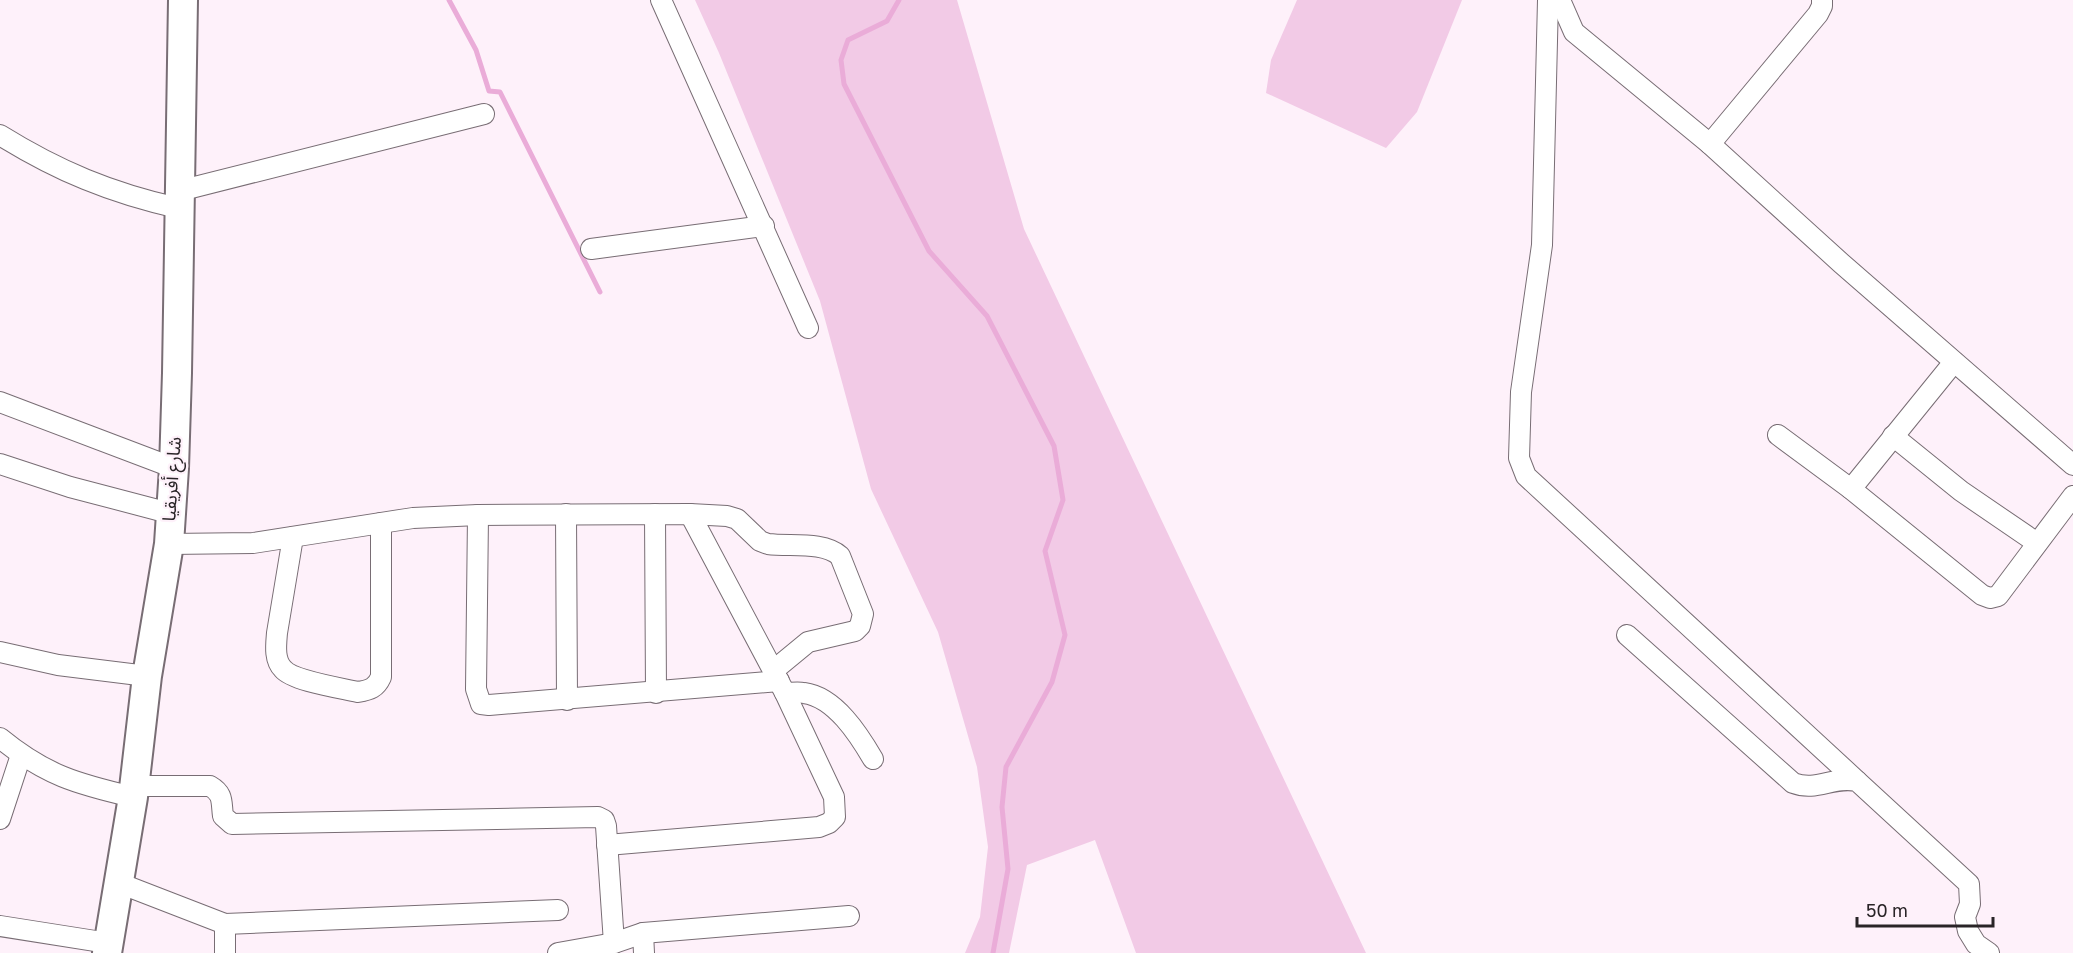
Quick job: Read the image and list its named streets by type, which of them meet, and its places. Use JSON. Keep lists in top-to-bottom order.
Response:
{
  "streets": {
    "street": ["شارع أفريقيا"]
  },
  "scale_bar": "50 m"
}
